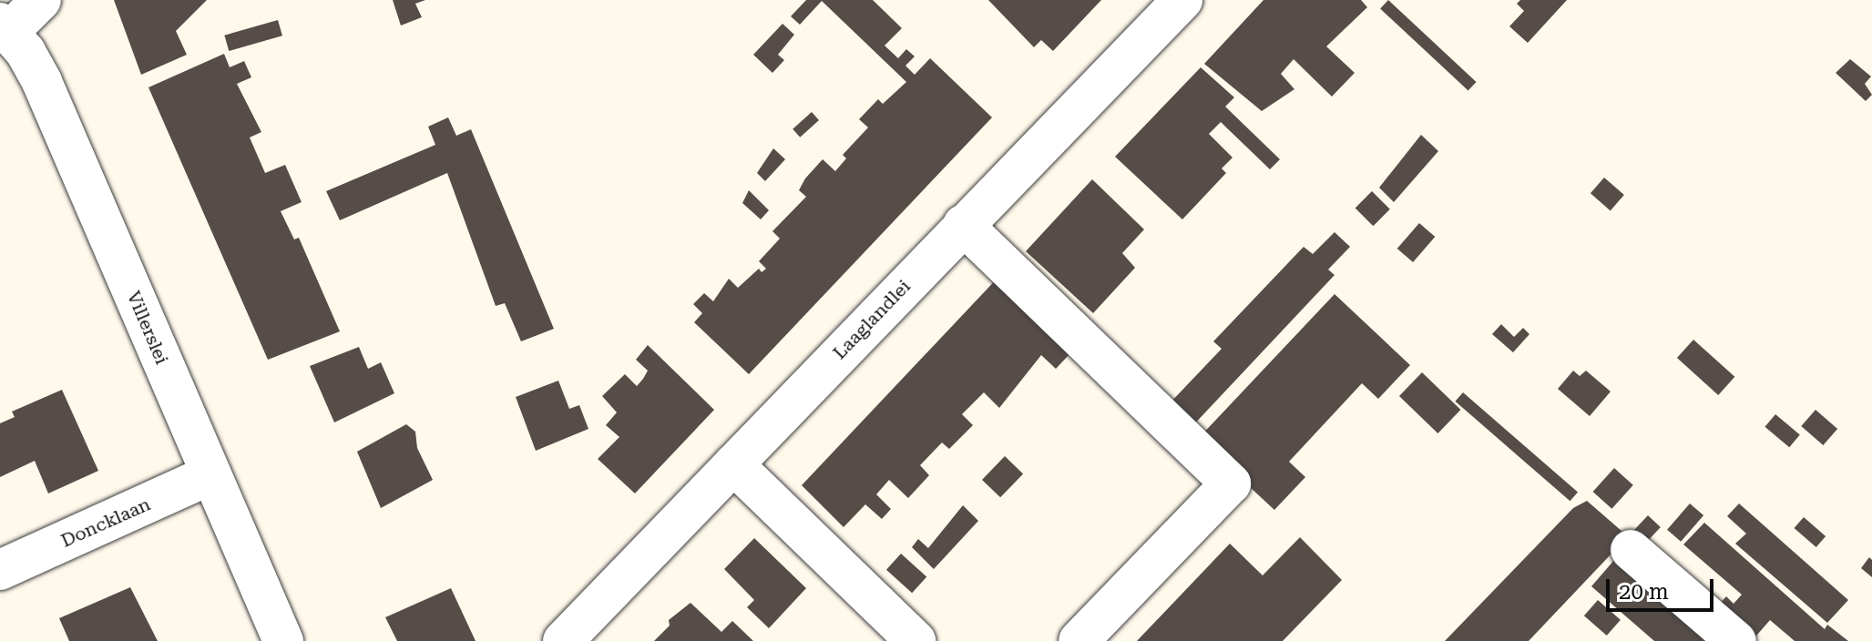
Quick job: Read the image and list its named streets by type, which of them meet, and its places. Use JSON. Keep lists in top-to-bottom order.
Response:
{
  "streets": {
    "street": ["Laaglandlei", "Villerslei", "Doncklaan"]
  },
  "crossings": [
    ["Villerslei", "Doncklaan"]
  ],
  "scale_bar": "20 m"
}
